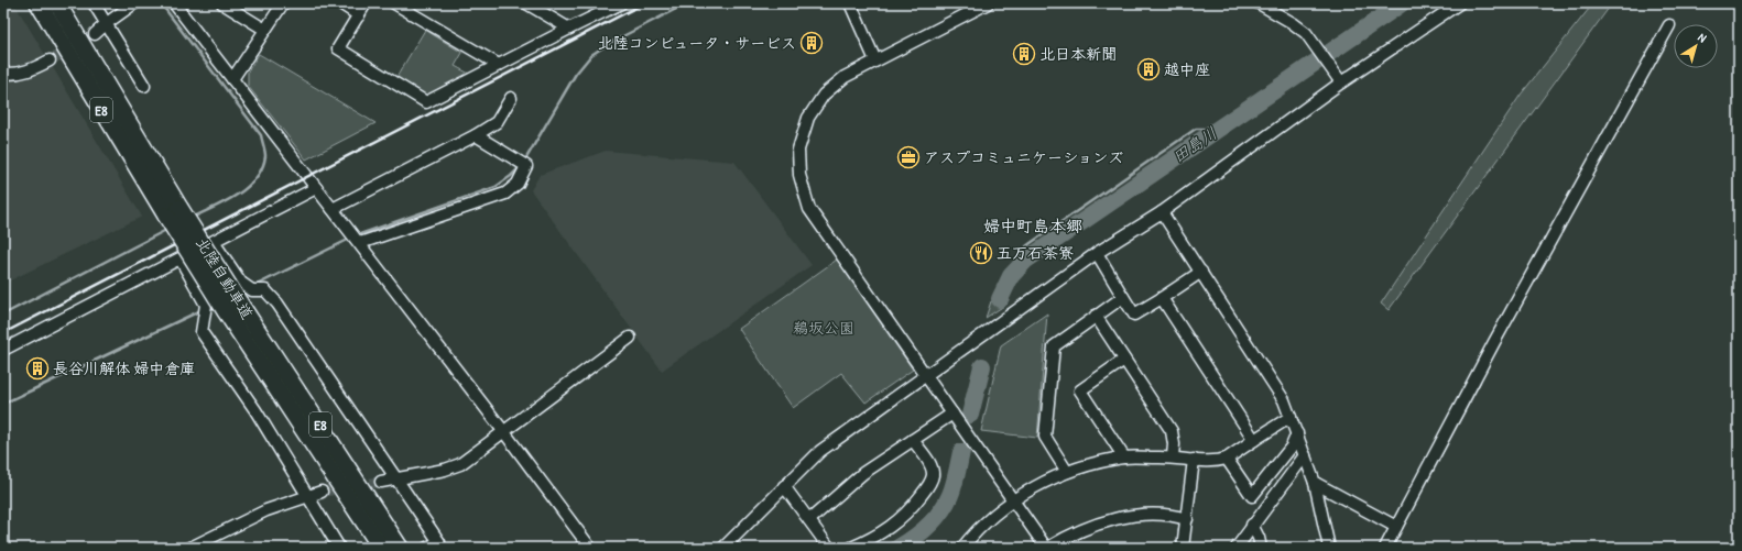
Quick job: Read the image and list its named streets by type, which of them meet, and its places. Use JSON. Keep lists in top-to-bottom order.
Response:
{
  "streets": {
    "highway": ["E8", "北陸自動車道"]
  },
  "districts": ["婦中町島本郷"],
  "water": ["田島川"],
  "parks": ["鵜坂公園"],
  "places": {
    "building": [
      "北陸コンピュータ・サービス",
      "北日本新聞",
      "越中座",
      "長谷川解体 婦中倉庫"
    ],
    "office": ["アスプコミュニケーションズ"],
    "restaurant": ["五万石茶寮"]
  },
  "north": "top right"
}
